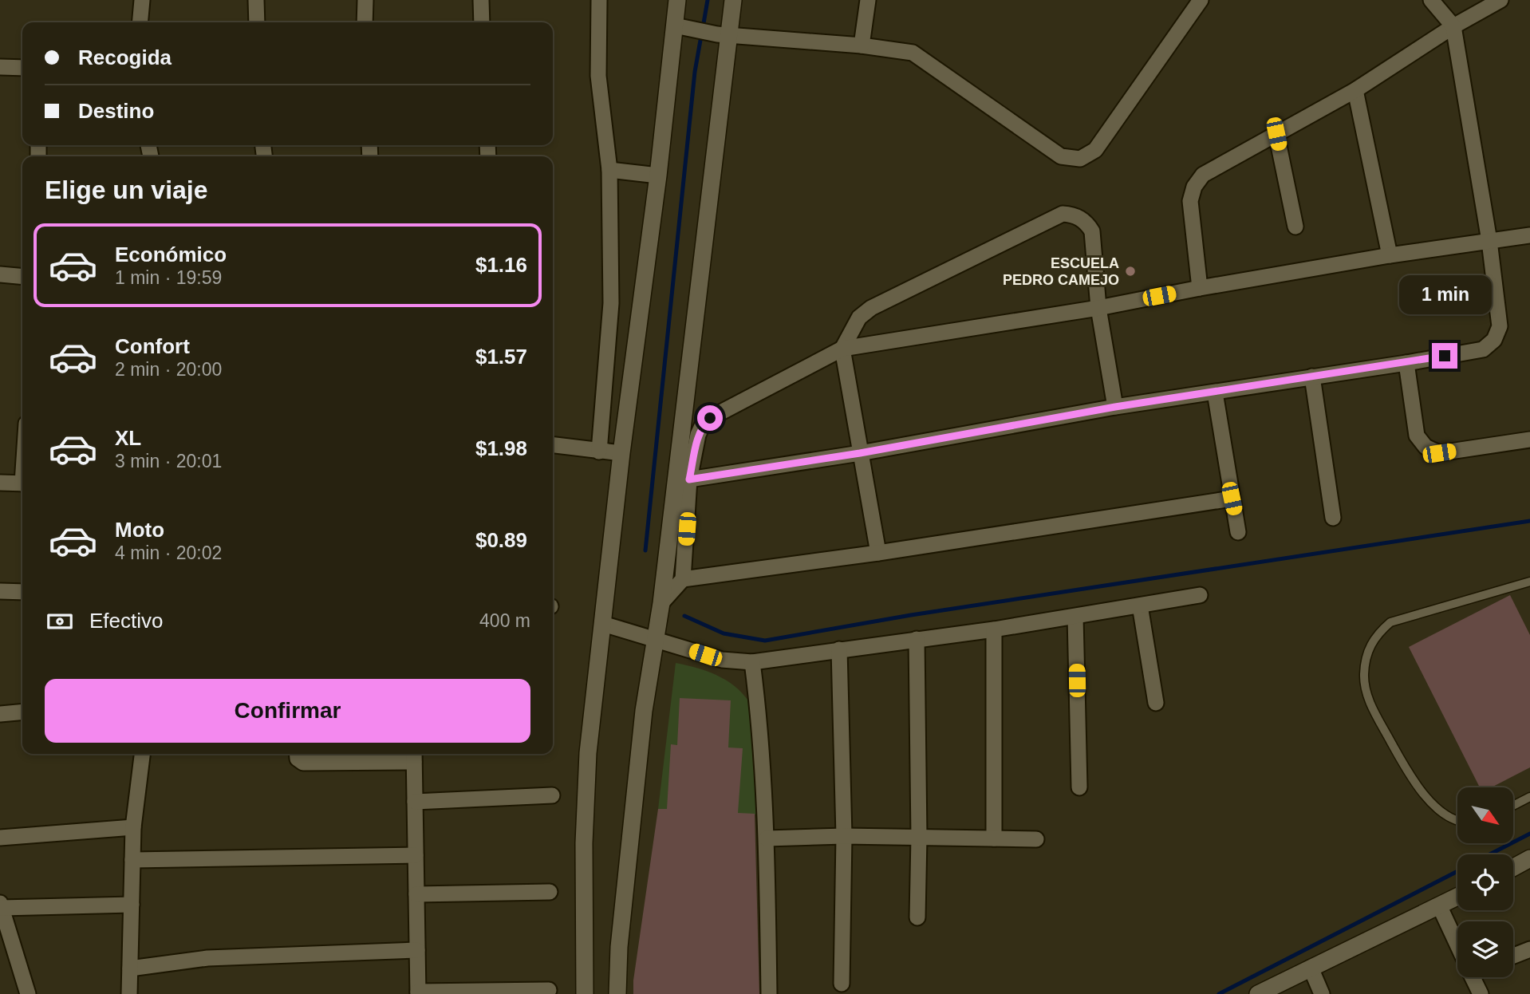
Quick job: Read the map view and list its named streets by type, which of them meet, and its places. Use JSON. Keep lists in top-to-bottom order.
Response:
{
  "places": ["ESCUELA PEDRO CAMEJO"],
  "north": "bottom right",
  "page": {
    "banner": ["Recogida", "Destino"],
    "heading": "Elige un viaje",
    "list": [
      {
        "name": "Económico",
        "note": "1 min · 19:59",
        "value": "$1.16"
      },
      {
        "name": "Confort",
        "note": "2 min · 20:00",
        "value": "$1.57"
      },
      {
        "name": "XL",
        "note": "3 min · 20:01",
        "value": "$1.98"
      },
      {
        "name": "Moto",
        "note": "4 min · 20:02",
        "value": "$0.89"
      }
    ],
    "bubble": "1 min",
    "pay": ["Efectivo", "400 m"],
    "buttons": "Confirmar"
  }
}
